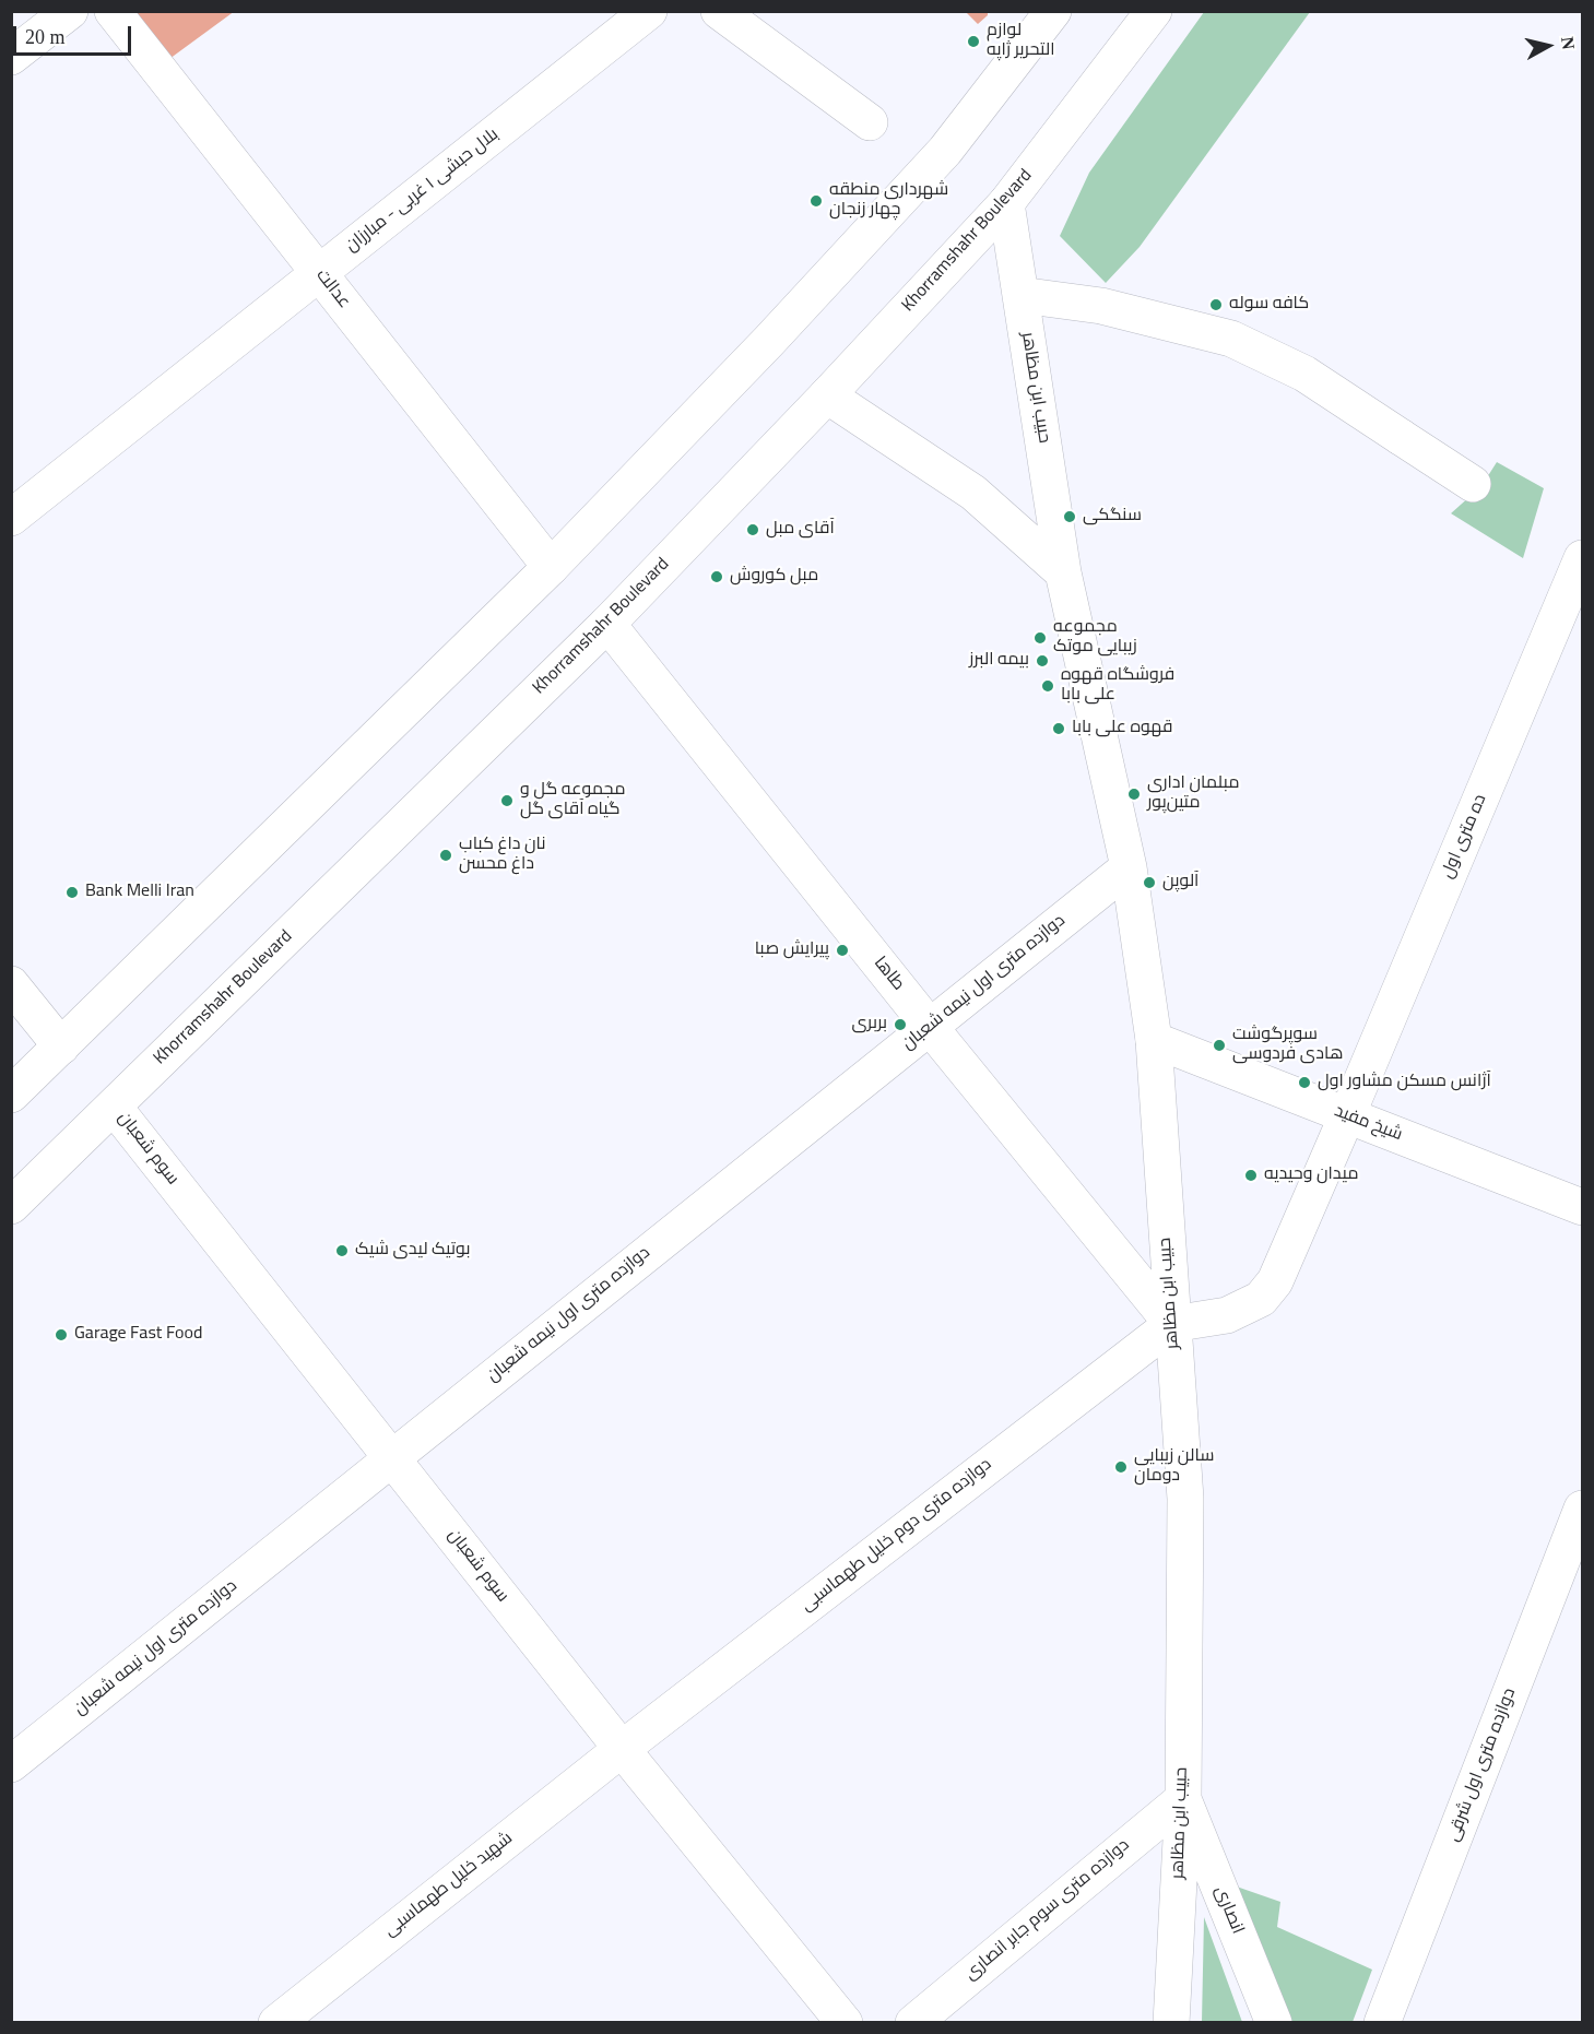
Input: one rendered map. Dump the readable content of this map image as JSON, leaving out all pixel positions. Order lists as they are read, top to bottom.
{
  "streets": {
    "street": [
      "بلال حبشی ۱ غربی - مبارزان",
      "Khorramshahr Boulevard",
      "عدالت",
      "حبیب ابن مظاهر",
      "ده متری اول",
      "طاها",
      "دوازده متری اول نیمه شعبان",
      "شیخ مفید",
      "سوم شعبان",
      "دوازده متری دوم خلیل طهماسبی",
      "دوازده متری اول شرقی",
      "شهید خلیل طهماسبی",
      "دوازده متری سوم جابر انصاری",
      "انصاری"
    ]
  },
  "crossings": [
    ["بلال حبشی ۱ غربی - مبارزان", "عدالت"],
    ["Khorramshahr Boulevard", "حبیب ابن مظاهر"],
    ["Khorramshahr Boulevard", "طاها"],
    ["Khorramshahr Boulevard", "سوم شعبان"],
    ["حبیب ابن مظاهر", "ده متری اول"],
    ["حبیب ابن مظاهر", "طاها"],
    ["حبیب ابن مظاهر", "دوازده متری اول نیمه شعبان"],
    ["حبیب ابن مظاهر", "شیخ مفید"],
    ["حبیب ابن مظاهر", "دوازده متری دوم خلیل طهماسبی"],
    ["حبیب ابن مظاهر", "دوازده متری سوم جابر انصاری"],
    ["حبیب ابن مظاهر", "انصاری"],
    ["ده متری اول", "طاها"],
    ["ده متری اول", "شیخ مفید"],
    ["ده متری اول", "دوازده متری دوم خلیل طهماسبی"],
    ["طاها", "دوازده متری اول نیمه شعبان"],
    ["طاها", "دوازده متری دوم خلیل طهماسبی"],
    ["دوازده متری اول نیمه شعبان", "سوم شعبان"],
    ["سوم شعبان", "دوازده متری دوم خلیل طهماسبی"],
    ["سوم شعبان", "شهید خلیل طهماسبی"],
    ["دوازده متری دوم خلیل طهماسبی", "شهید خلیل طهماسبی"],
    ["دوازده متری سوم جابر انصاری", "انصاری"]
  ],
  "places": [
    "لوازم التحریر ژاپه",
    "شهرداری منطقه چهار زنجان",
    "کافه سوله",
    "سنگکی",
    "آقای مبل",
    "مبل کوروش",
    "مجموعه زیبایی موتک",
    "بیمه البرز",
    "فروشگاه قهوه علی بابا",
    "قهوه علی بابا",
    "مبلمان اداری متین‌پور",
    "مجموعه گل و گیاه آقای گل",
    "نان داغ کباب داغ محسن",
    "آلوپن",
    "Bank Melli Iran",
    "پیرایش صبا",
    "بربری",
    "سوپرگوشت هادی فردوسی",
    "آژانس مسکن مشاور اول",
    "میدان وحیدیه",
    "بوتیک لیدی شیک",
    "Garage Fast Food",
    "سالن زیبایی دومان"
  ],
  "scale_bar": "20 m",
  "north": "right"
}
